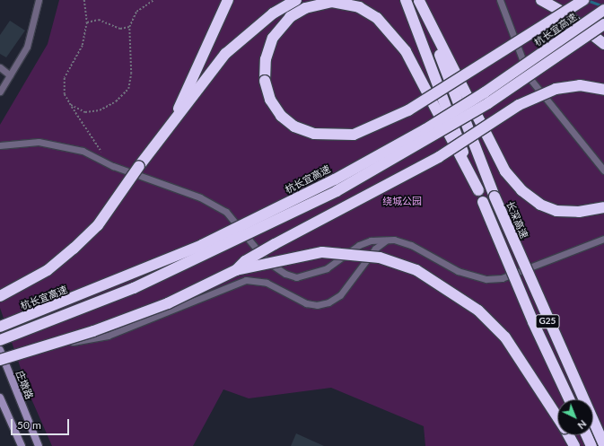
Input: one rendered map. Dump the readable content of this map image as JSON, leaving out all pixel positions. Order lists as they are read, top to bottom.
{
  "streets": {
    "highway": ["杭长宜高速", "长深高速", "G25"],
    "main road": ["庄墩路"]
  },
  "parks": ["绕城公园"],
  "scale_bar": "50 m",
  "north": "bottom right"
}
